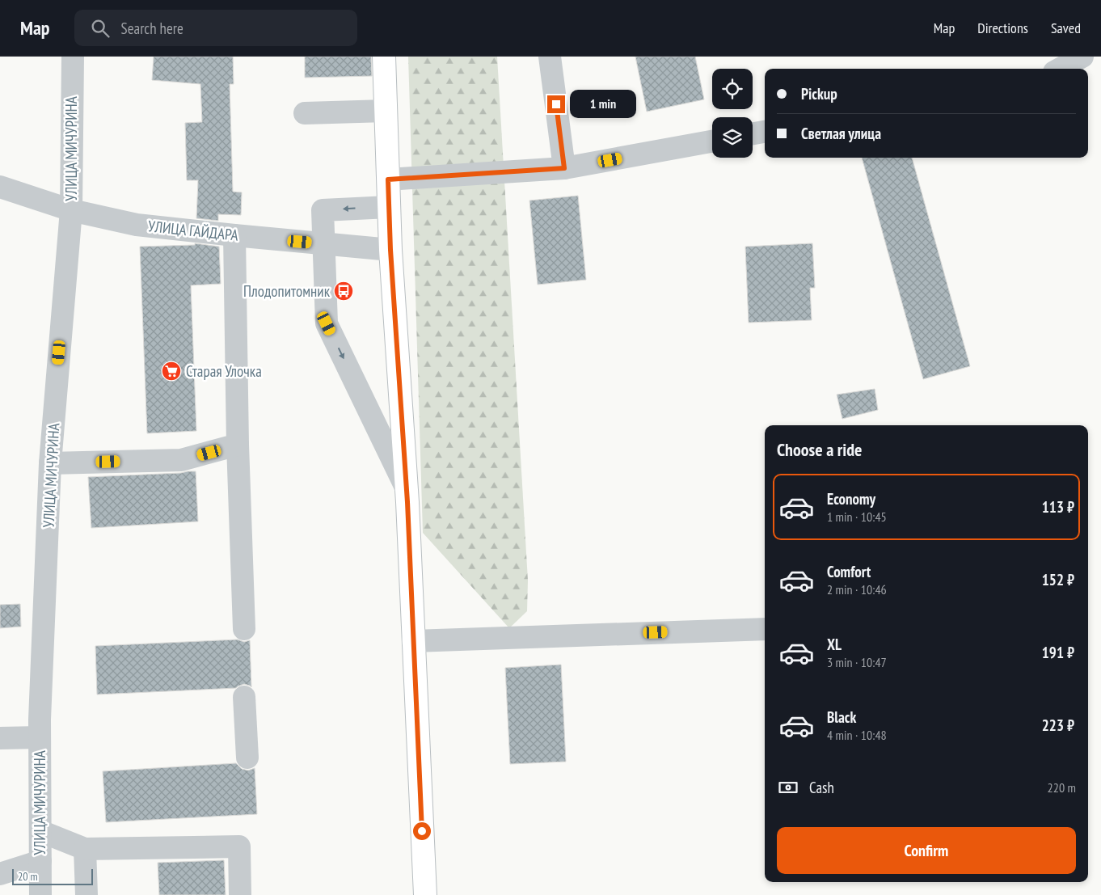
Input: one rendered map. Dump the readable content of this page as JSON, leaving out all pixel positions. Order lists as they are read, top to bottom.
{
  "streets": {
    "street": ["УЛИЦА МИЧУРИНА", "УЛИЦА ГАЙДАРА"]
  },
  "crossings": [
    ["УЛИЦА МИЧУРИНА", "УЛИЦА ГАЙДАРА"]
  ],
  "places": {
    "bus stop": ["Плодопитомник"],
    "supermarket": ["Старая Улочка"]
  },
  "scale_bar": "20 m",
  "page": {
    "header": "Map",
    "search": "Search here",
    "nav": ["Map", "Directions", "Saved"],
    "banner": ["Pickup", "Светлая улица"],
    "bubble": "1 min",
    "heading": "Choose a ride",
    "list": [
      {
        "name": "Economy",
        "note": "1 min · 10:45",
        "value": "113 ₽"
      },
      {
        "name": "Comfort",
        "note": "2 min · 10:46",
        "value": "152 ₽"
      },
      {
        "name": "XL",
        "note": "3 min · 10:47",
        "value": "191 ₽"
      },
      {
        "name": "Black",
        "note": "4 min · 10:48",
        "value": "223 ₽"
      }
    ],
    "pay": ["Cash", "220 m"],
    "buttons": "Confirm",
    "scale": "20 m"
  }
}
